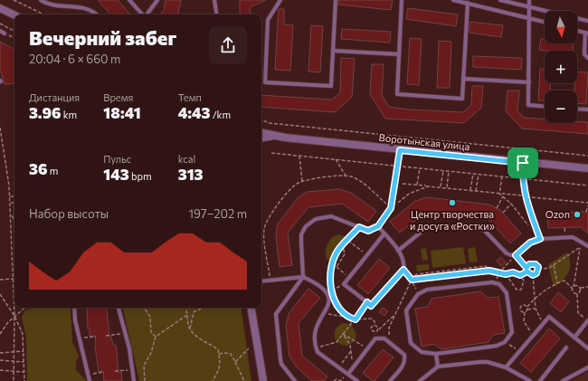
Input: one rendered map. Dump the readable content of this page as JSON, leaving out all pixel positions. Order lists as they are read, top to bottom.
{
  "streets": {
    "street": ["Воротынская улица"]
  },
  "places": ["Центр творчества и досуга «Ростки»", "Ozon"],
  "north": "bottom",
  "page": {
    "map_buttons": ["+", "−"],
    "heading": ["Вечерний забег", "20:04 · 6 × 660 m"],
    "stats": [
      ["Дистанция", "3.96 km"],
      ["Время", "18:41"],
      ["Темп", "4:43 /km"],
      ["36 m"],
      ["Пульс", "143 bpm"],
      ["kcal", "313"]
    ],
    "chart": ["Набор высоты", "197–202 m"]
  }
}
